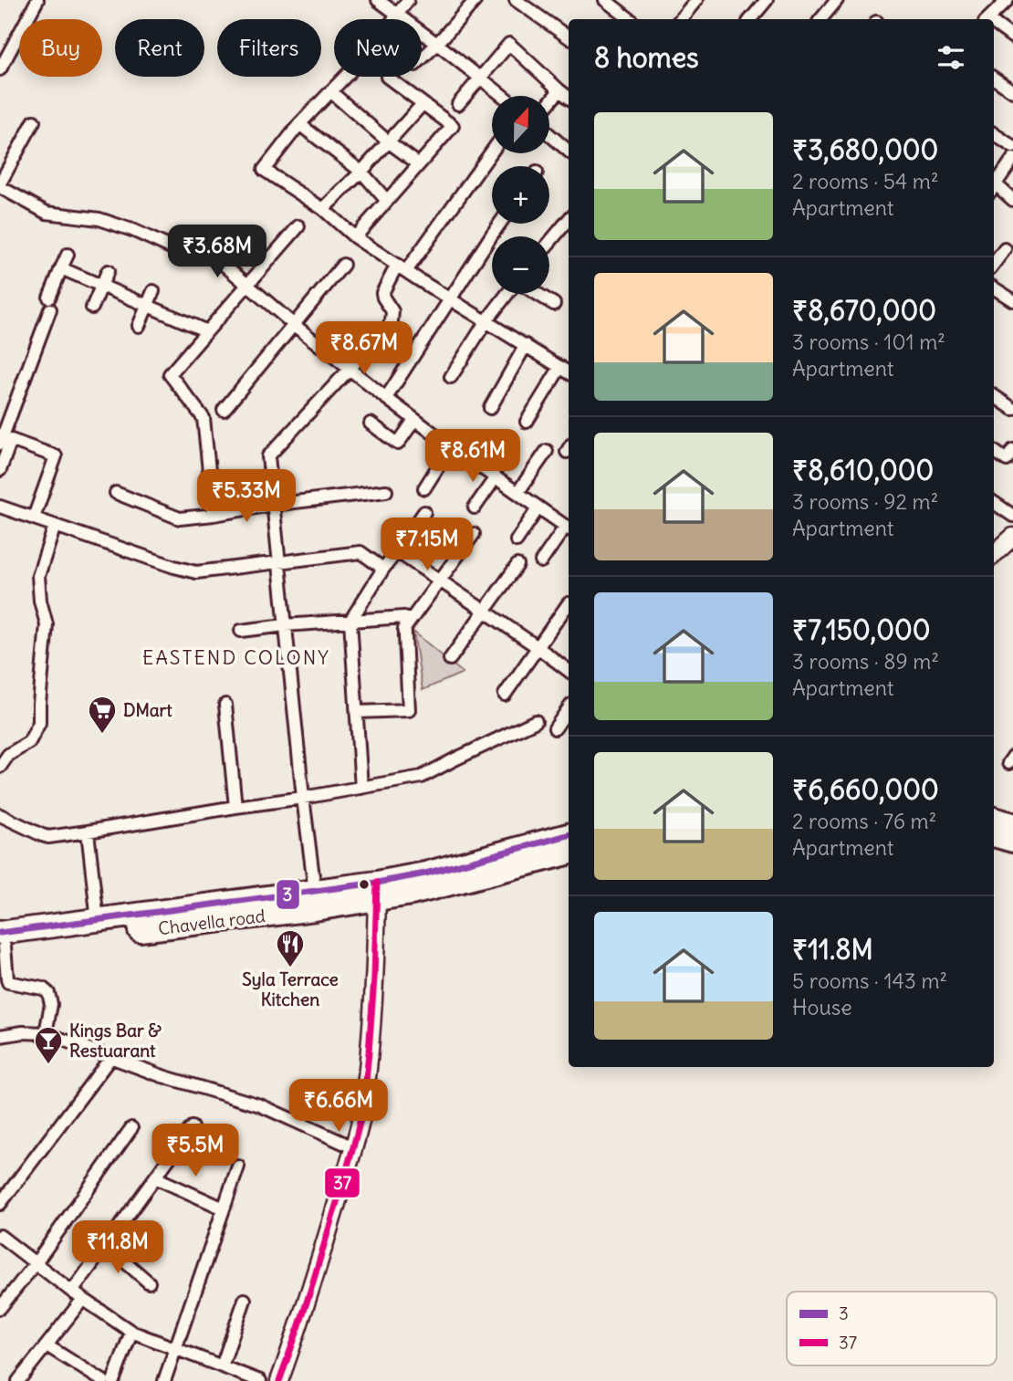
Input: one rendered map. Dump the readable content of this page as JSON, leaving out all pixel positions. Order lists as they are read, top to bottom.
{
  "streets": {
    "highway": ["Chavella road"]
  },
  "districts": ["EASTEND COLONY"],
  "places": {
    "supermarket": ["DMart"],
    "restaurant": ["Syla Terrace Kitchen"],
    "bar": ["Kings Bar & Restuarant"]
  },
  "lines": ["transit line 3", "transit line 37"],
  "legend": ["3", "37"],
  "north": "top",
  "page": {
    "chip": [
      "Buy",
      "Rent",
      "Filters",
      "New"
    ],
    "heading": "8 homes",
    "map_buttons": ["+", "−"],
    "list": [
      {
        "name": "₹3,680,000",
        "note": "2 rooms · 54 m² · Apartment"
      },
      {
        "name": "₹8,670,000",
        "note": "3 rooms · 101 m² · Apartment"
      },
      {
        "name": "₹8,610,000",
        "note": "3 rooms · 92 m² · Apartment"
      },
      {
        "name": "₹7,150,000",
        "note": "3 rooms · 89 m² · Apartment"
      },
      {
        "name": "₹6,660,000",
        "note": "2 rooms · 76 m² · Apartment"
      },
      {
        "name": "₹11.8M",
        "note": "5 rooms · 143 m² · House"
      }
    ],
    "price": [
      "₹3.68M",
      "₹8.67M",
      "₹8.61M",
      "₹5.33M",
      "₹7.15M",
      "₹6.66M",
      "₹5.5M",
      "₹11.8M"
    ]
  }
}
